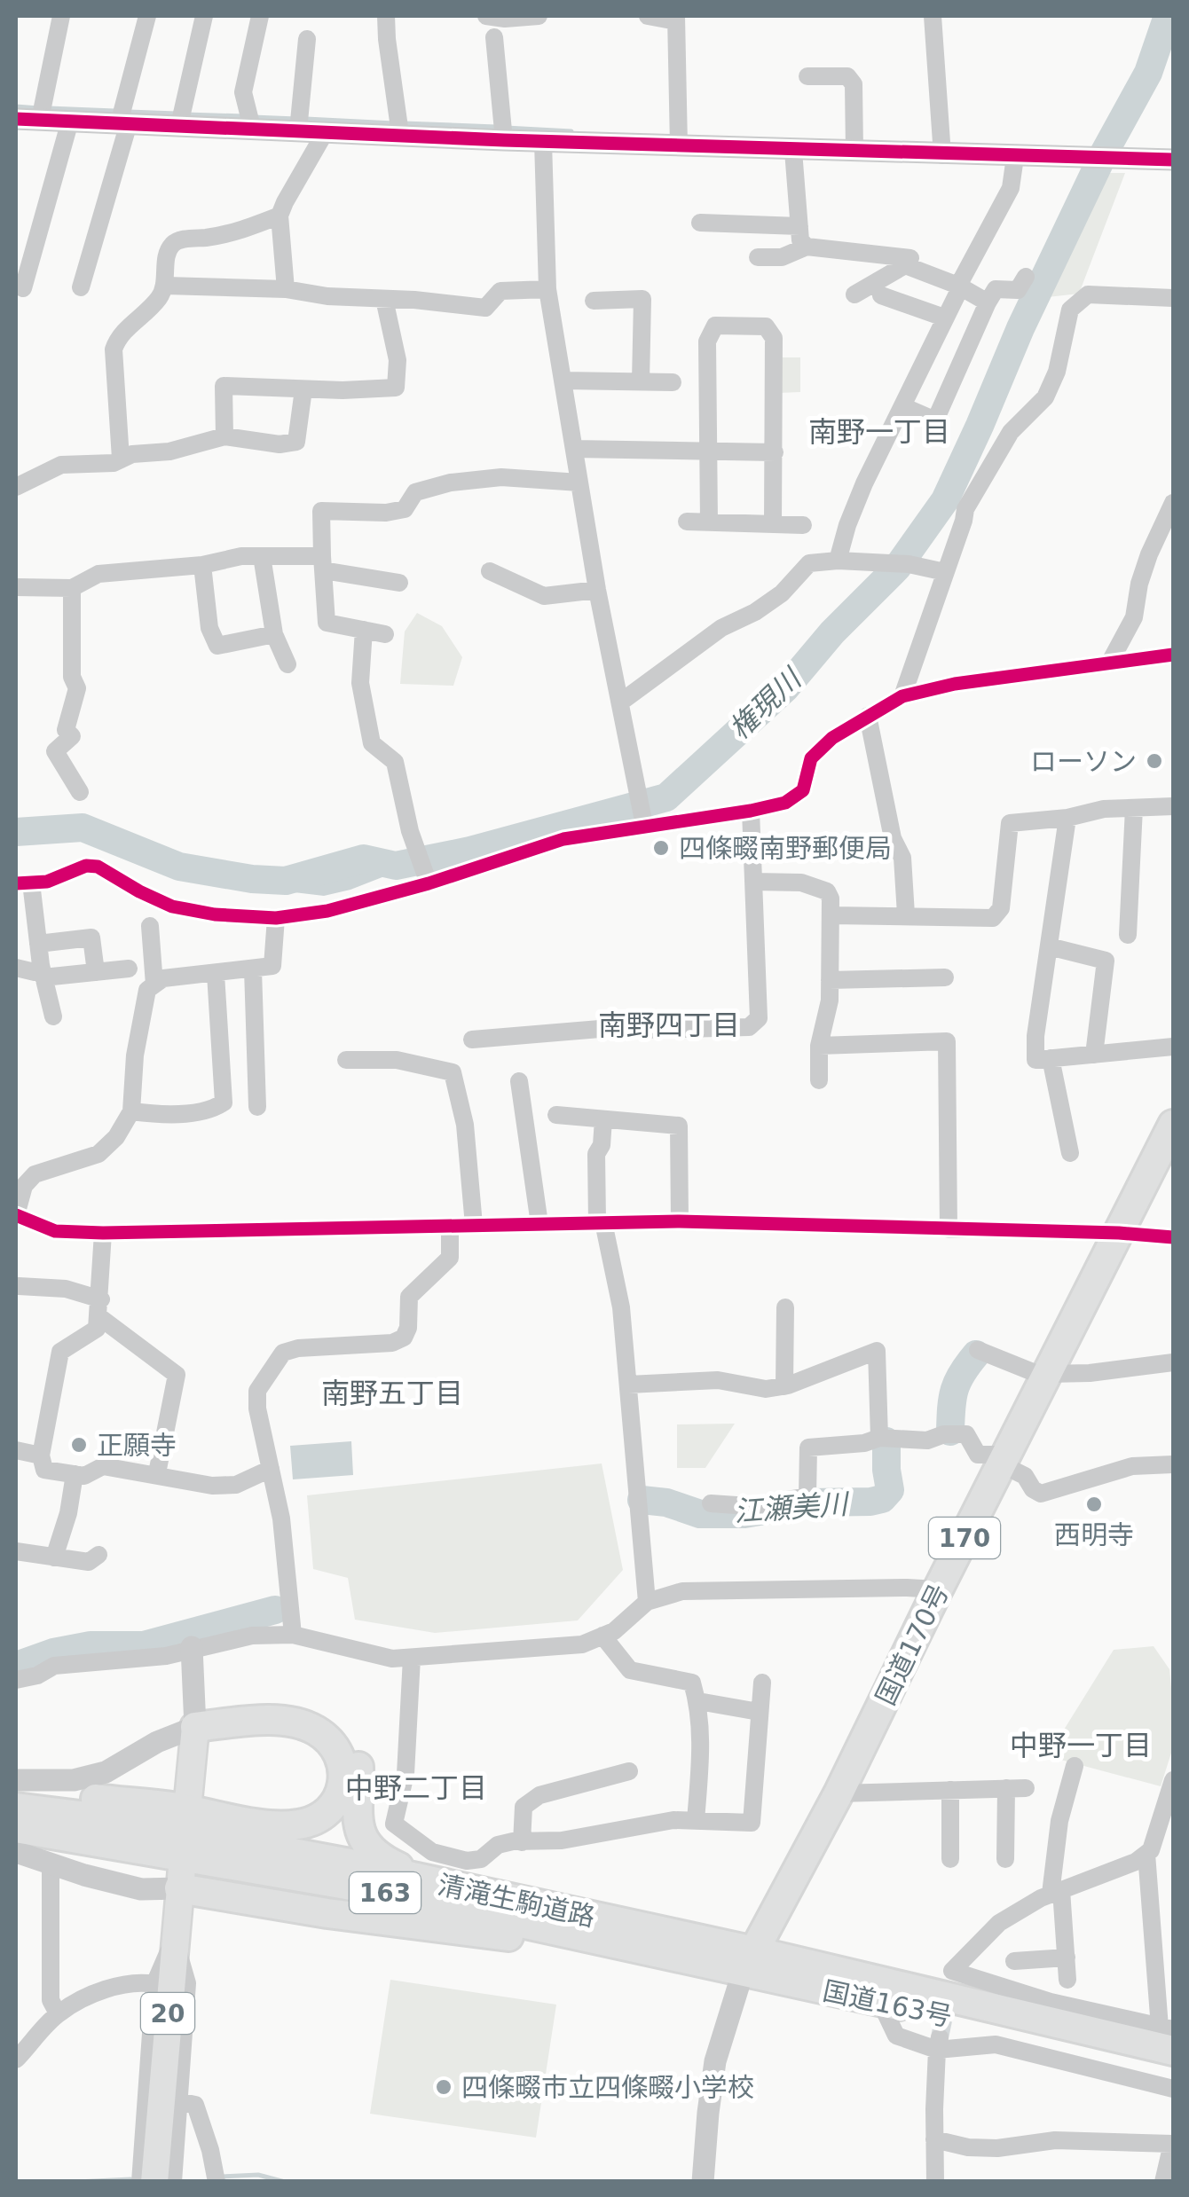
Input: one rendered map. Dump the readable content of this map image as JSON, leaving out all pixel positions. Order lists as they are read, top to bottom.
{
  "streets": {
    "highway": [
      "170",
      "国道170号",
      "163",
      "清滝生駒道路",
      "国道163号"
    ],
    "main road": ["20"]
  },
  "crossings": [
    ["国道170号", "清滝生駒道路"],
    ["国道170号", "国道163号"],
    ["163", "清滝生駒道路"],
    ["163", "20"],
    ["清滝生駒道路", "国道163号"],
    ["清滝生駒道路", "20"]
  ],
  "districts": [
    "南野一丁目",
    "南野四丁目",
    "南野五丁目",
    "中野一丁目",
    "中野二丁目"
  ],
  "water": ["権現川", "江瀬美川"],
  "places": [
    "ローソン",
    "四條畷南野郵便局",
    "正願寺",
    "西明寺",
    "四條畷市立四條畷小学校"
  ]
}
